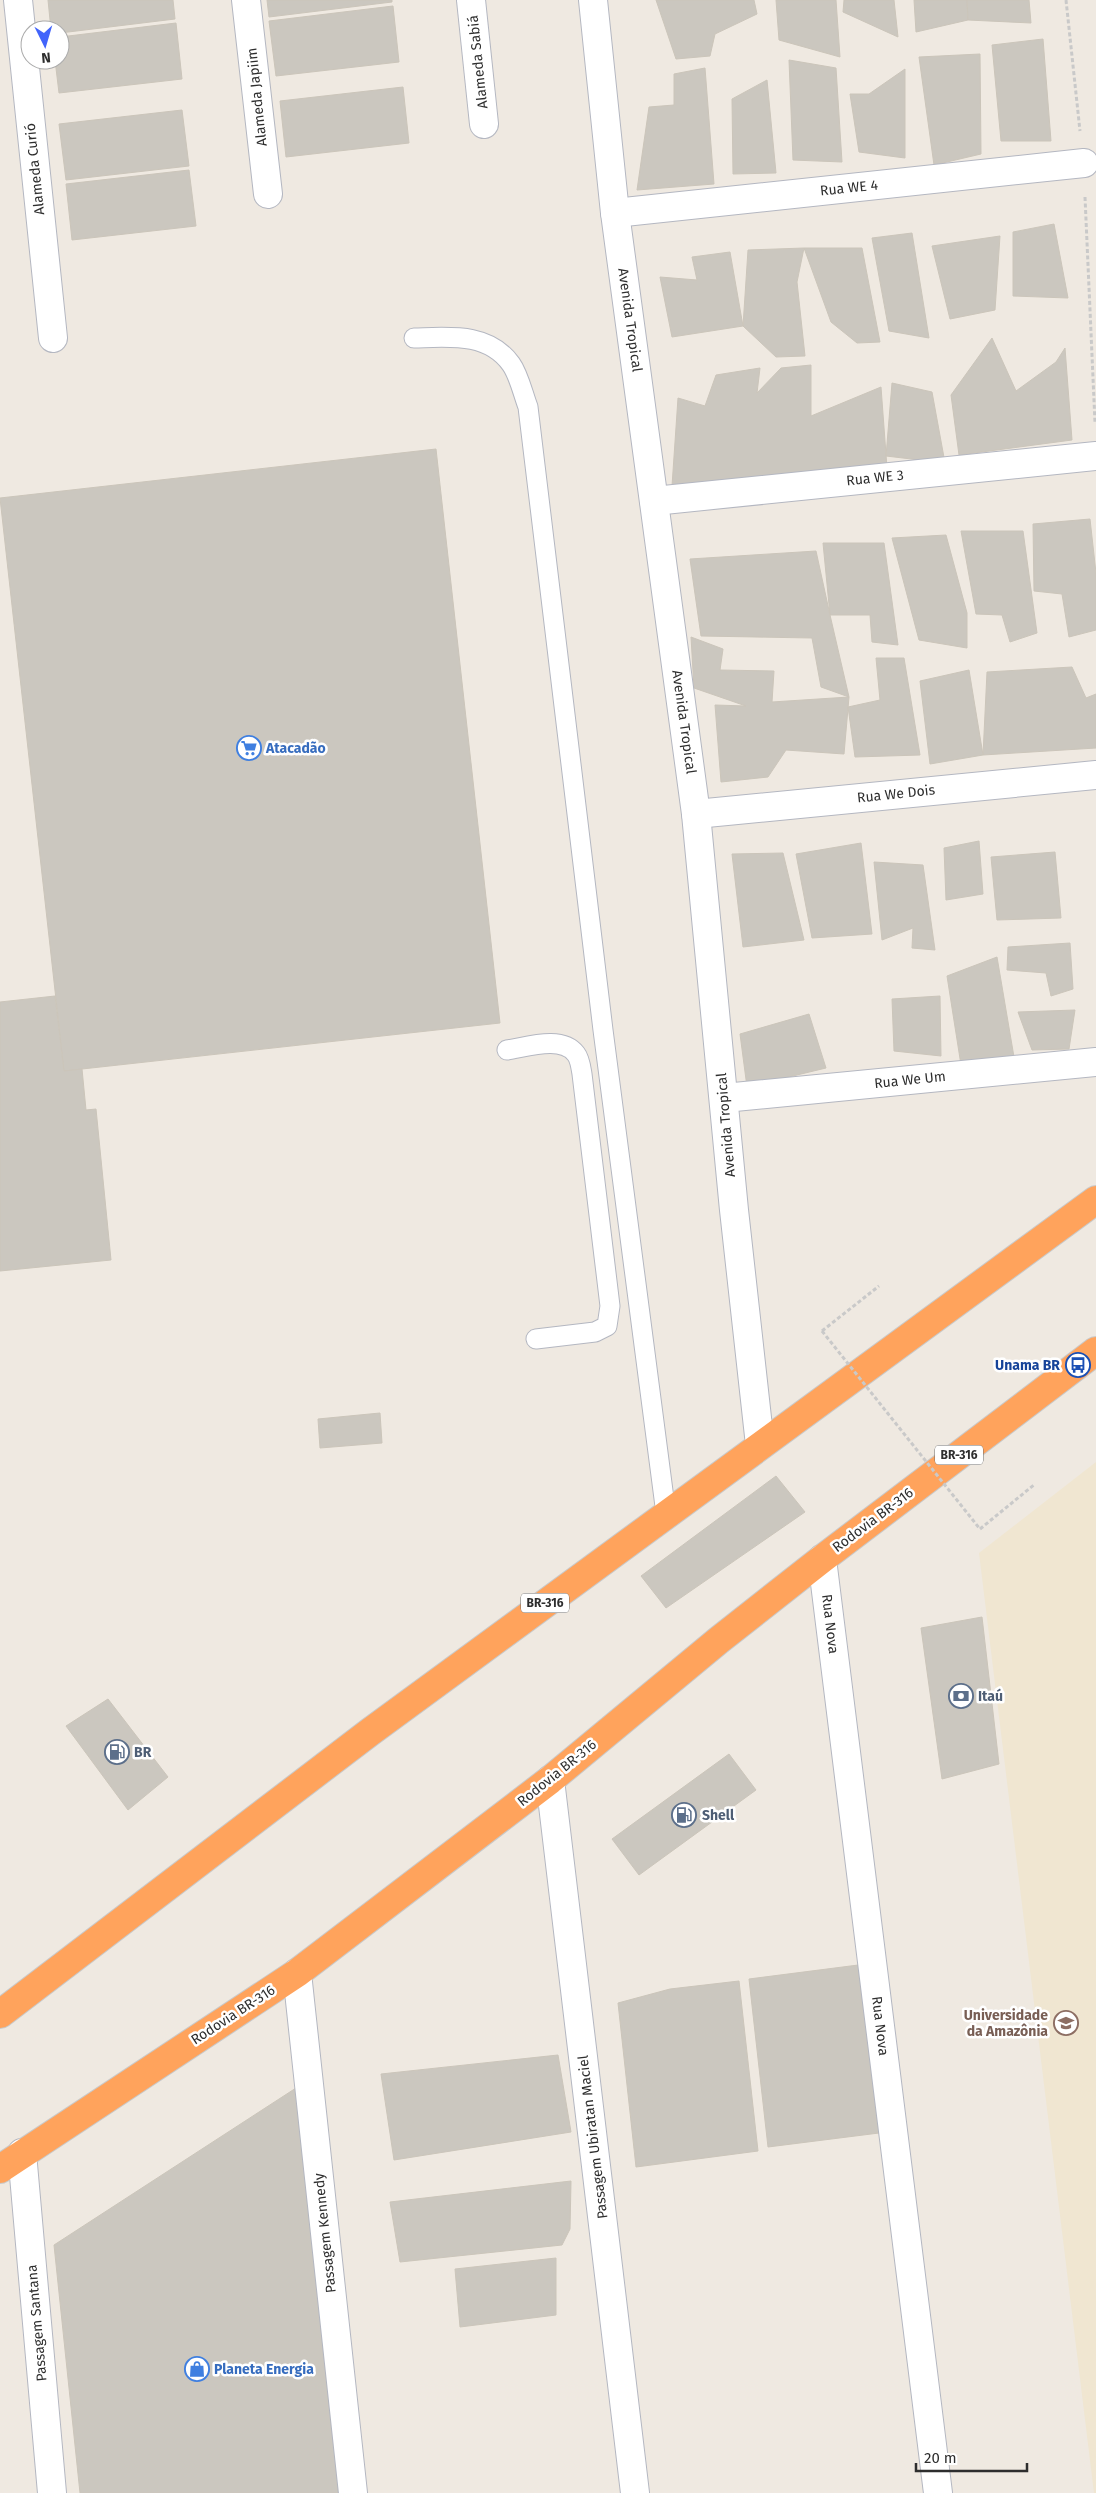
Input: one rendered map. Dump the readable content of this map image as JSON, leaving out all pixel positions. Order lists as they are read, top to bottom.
{
  "streets": {
    "highway": ["BR-316", "Rodovia BR-316"],
    "street": [
      "Alameda Sabiá",
      "Alameda Japiim",
      "Alameda Curió",
      "Rua WE 4",
      "Avenida Tropical",
      "Rua WE 3",
      "Rua We Dois",
      "Rua We Um",
      "Rua Nova",
      "Passagem Ubiratan Maciel",
      "Passagem Kennedy",
      "Passagem Santana"
    ]
  },
  "crossings": [
    ["Rua WE 4", "Avenida Tropical"],
    ["Avenida Tropical", "Rua WE 3"],
    ["Avenida Tropical", "Rua We Dois"],
    ["Avenida Tropical", "Rua We Um"],
    ["Avenida Tropical", "BR-316"],
    ["Rodovia BR-316", "Rua Nova"],
    ["Rodovia BR-316", "Passagem Ubiratan Maciel"],
    ["Rodovia BR-316", "Passagem Kennedy"],
    ["Rodovia BR-316", "Passagem Santana"]
  ],
  "places": {
    "supermarket": ["Atacadão"],
    "bus stop": ["Unama BR"],
    "bank": ["Itaú"],
    "fuel station": ["BR", "Shell"],
    "school or university": ["Universidade da Amazônia"],
    "shop": ["Planeta Energia"]
  },
  "scale_bar": "20 m",
  "north": "bottom"
}
